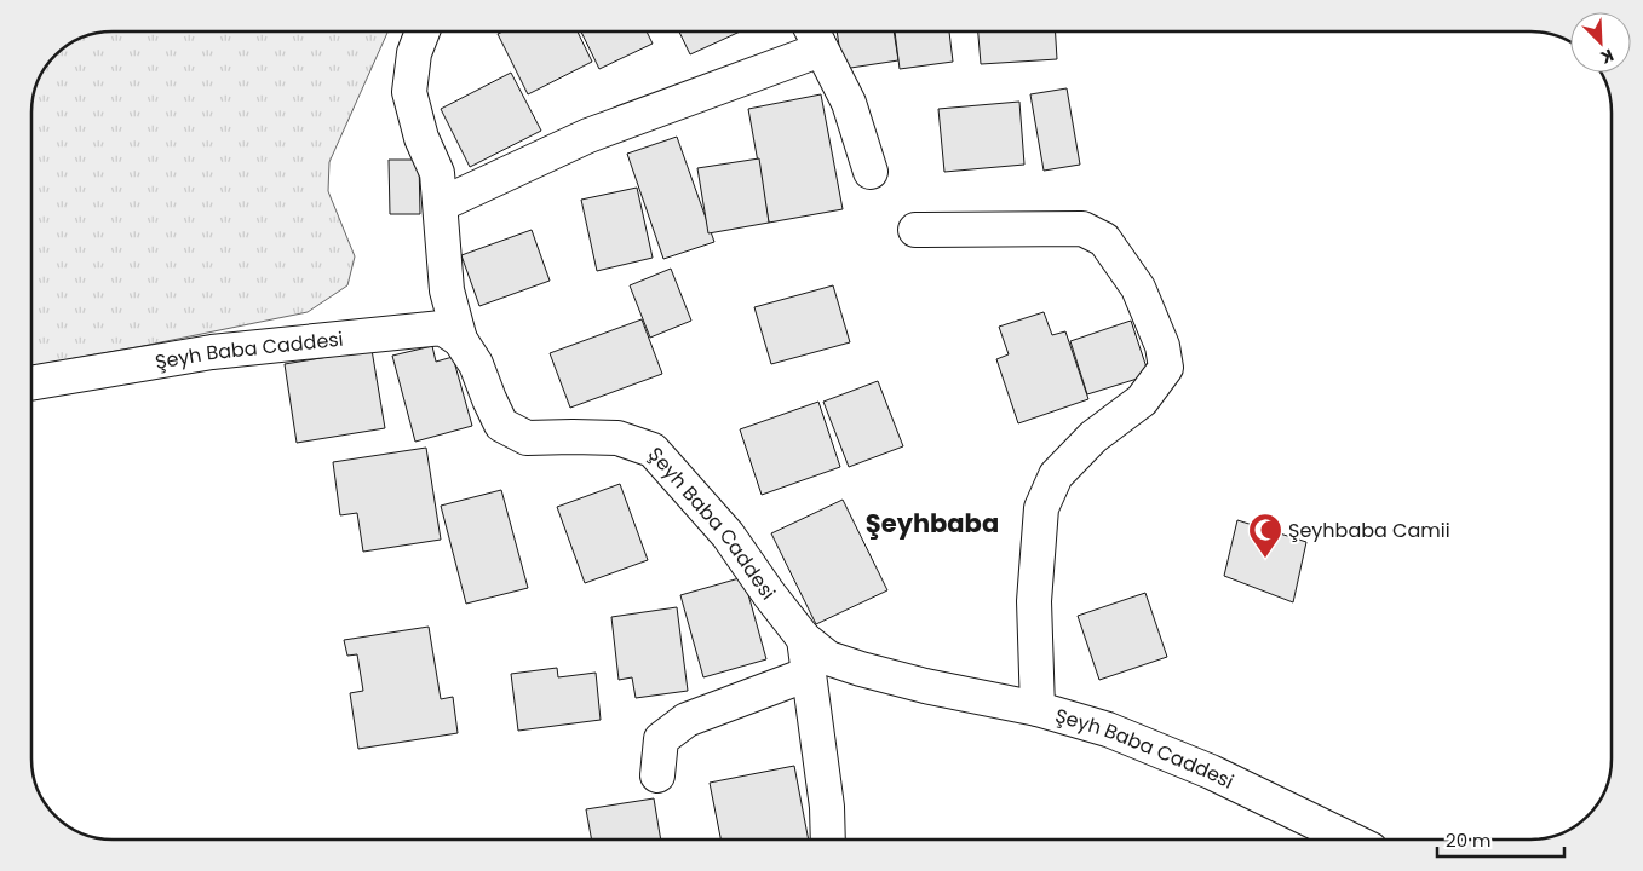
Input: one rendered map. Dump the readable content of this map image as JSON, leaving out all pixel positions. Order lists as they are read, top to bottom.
{
  "streets": {
    "street": ["Şeyh Baba Caddesi"]
  },
  "districts": ["Şeyhbaba"],
  "places": {
    "mosque": ["Şeyhbaba Camii"]
  },
  "scale_bar": "20 m",
  "north": "bottom right"
}
